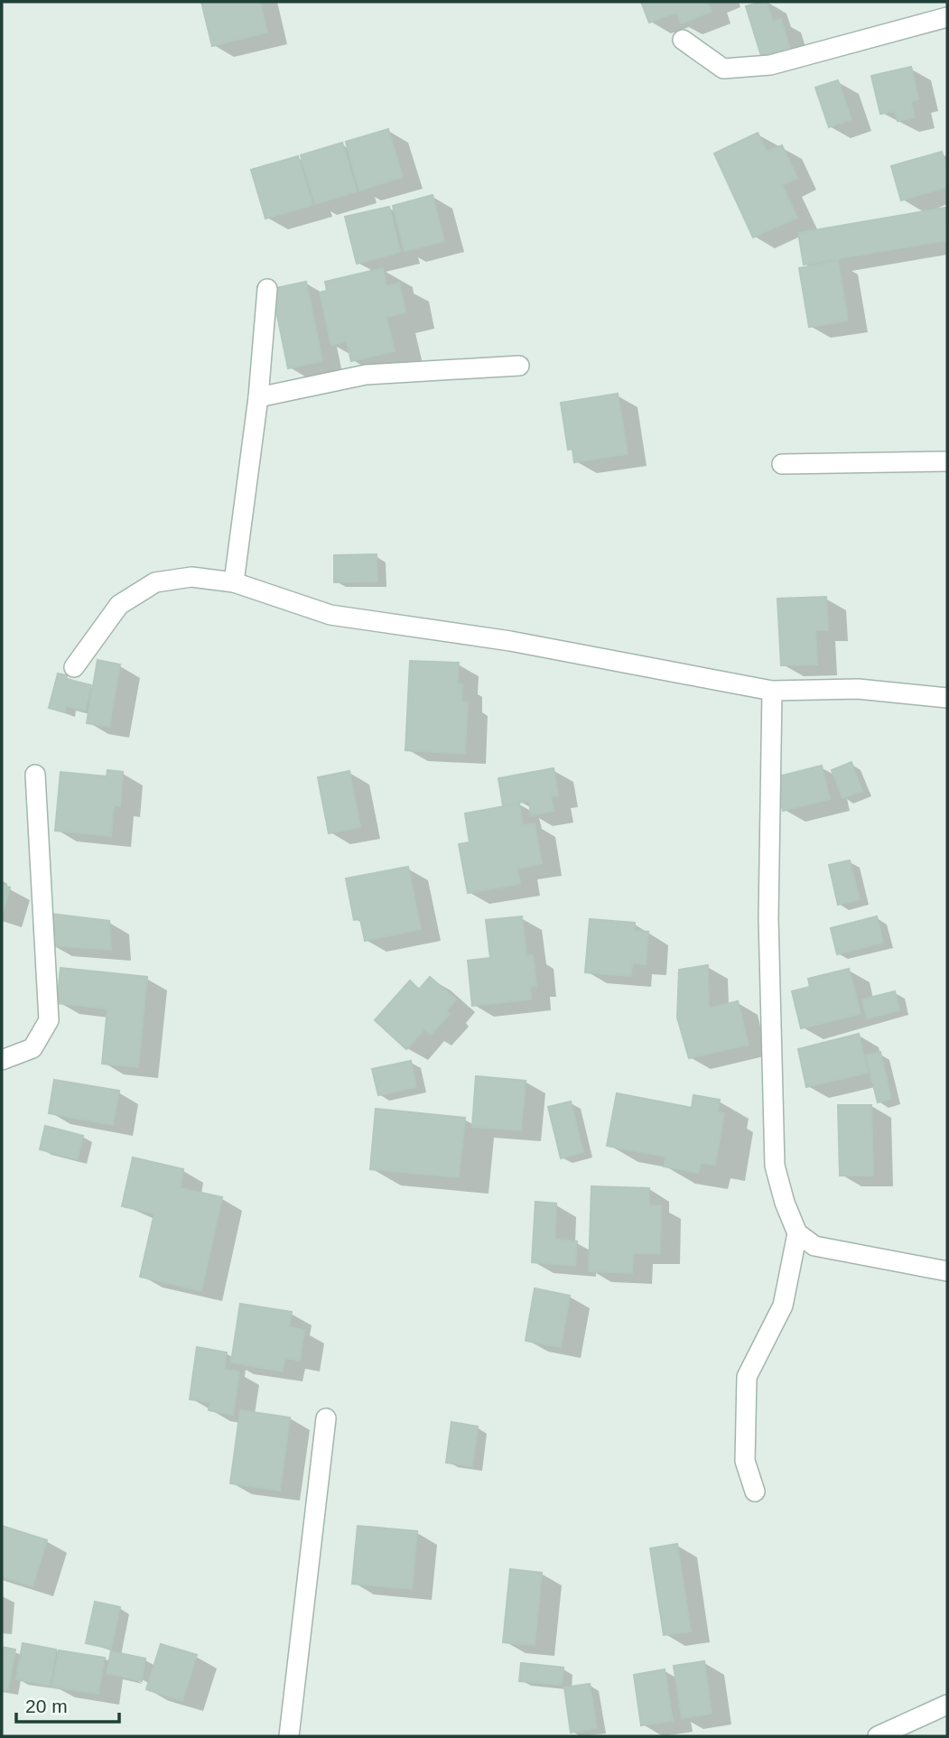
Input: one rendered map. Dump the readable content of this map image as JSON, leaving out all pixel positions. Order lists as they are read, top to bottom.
{
  "scale_bar": "20 m"
}
